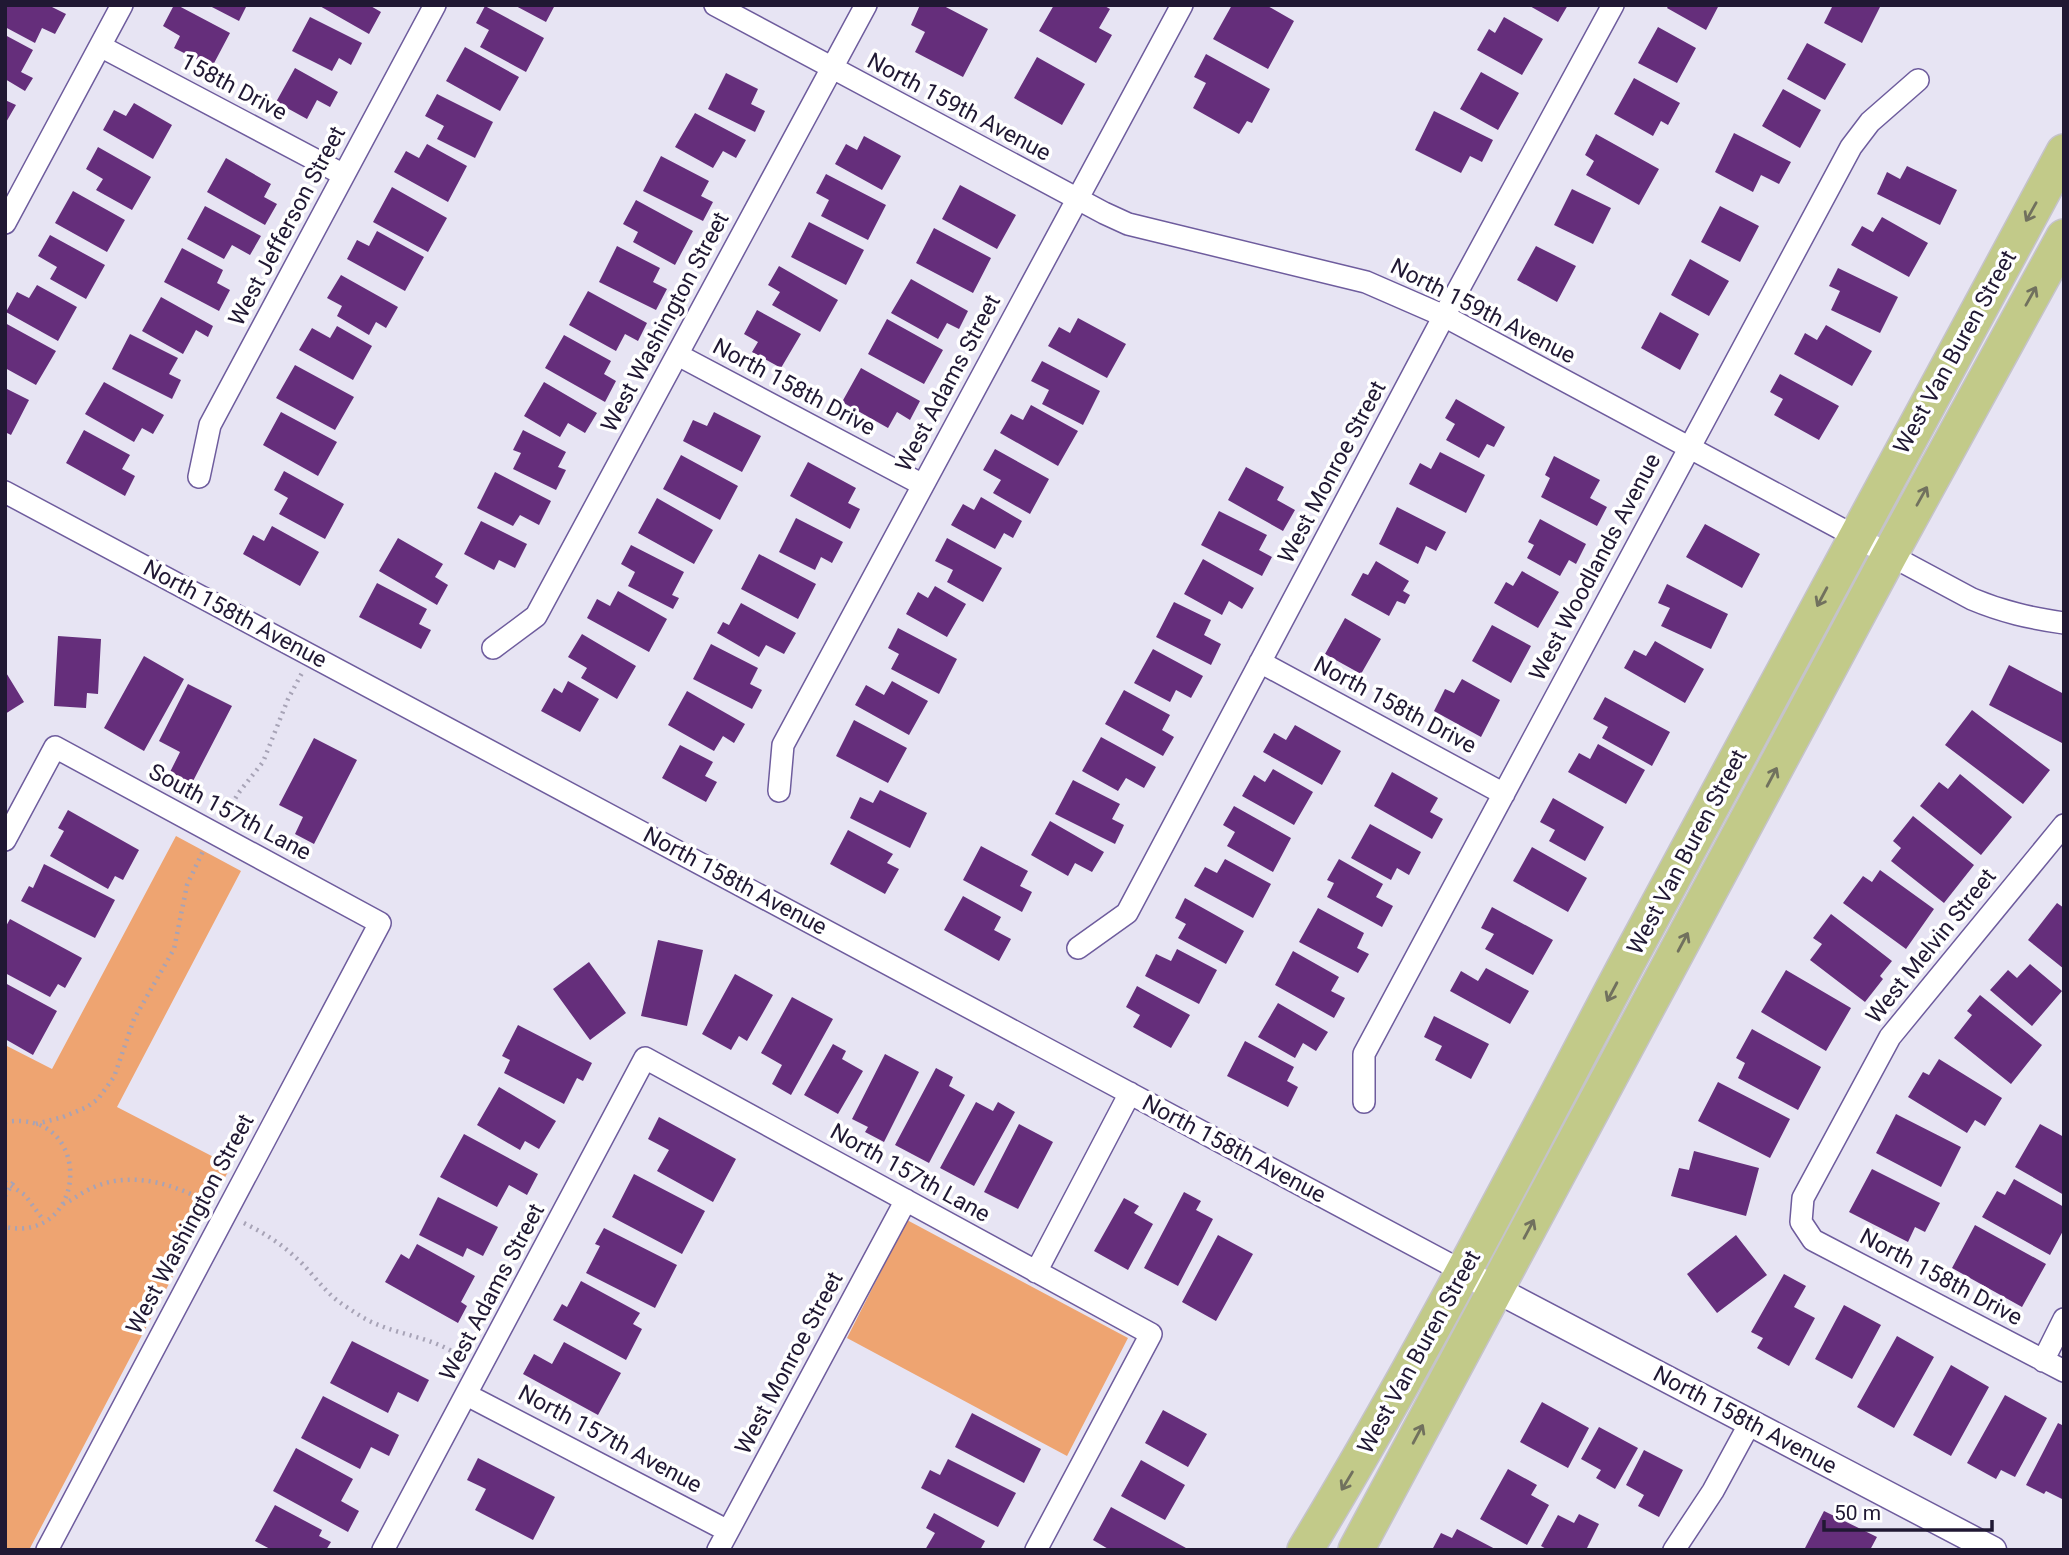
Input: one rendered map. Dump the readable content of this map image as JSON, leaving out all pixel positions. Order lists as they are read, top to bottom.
{
  "streets": {
    "main road": ["West Van Buren Street"],
    "street": [
      "158th Drive",
      "North 159th Avenue",
      "West Jefferson Street",
      "West Washington Street",
      "West Adams Street",
      "North 158th Drive",
      "West Monroe Street",
      "West Woodlands Avenue",
      "North 158th Avenue",
      "South 157th Lane",
      "West Melvin Street",
      "North 157th Lane",
      "North 157th Avenue"
    ]
  },
  "crossings": [
    ["158th Drive", "West Jefferson Street"],
    ["North 159th Avenue", "West Washington Street"],
    ["North 159th Avenue", "West Van Buren Street"],
    ["North 159th Avenue", "West Adams Street"],
    ["North 159th Avenue", "West Monroe Street"],
    ["North 159th Avenue", "West Woodlands Avenue"],
    ["West Washington Street", "North 158th Drive"],
    ["West Washington Street", "South 157th Lane"],
    ["West Van Buren Street", "North 158th Avenue"],
    ["West Adams Street", "North 158th Drive"],
    ["West Adams Street", "North 157th Lane"],
    ["West Adams Street", "North 157th Avenue"],
    ["North 158th Drive", "West Monroe Street"],
    ["North 158th Drive", "West Woodlands Avenue"],
    ["North 158th Drive", "West Melvin Street"],
    ["West Monroe Street", "North 157th Lane"],
    ["West Monroe Street", "North 157th Avenue"]
  ],
  "scale_bar": "50 m"
}
